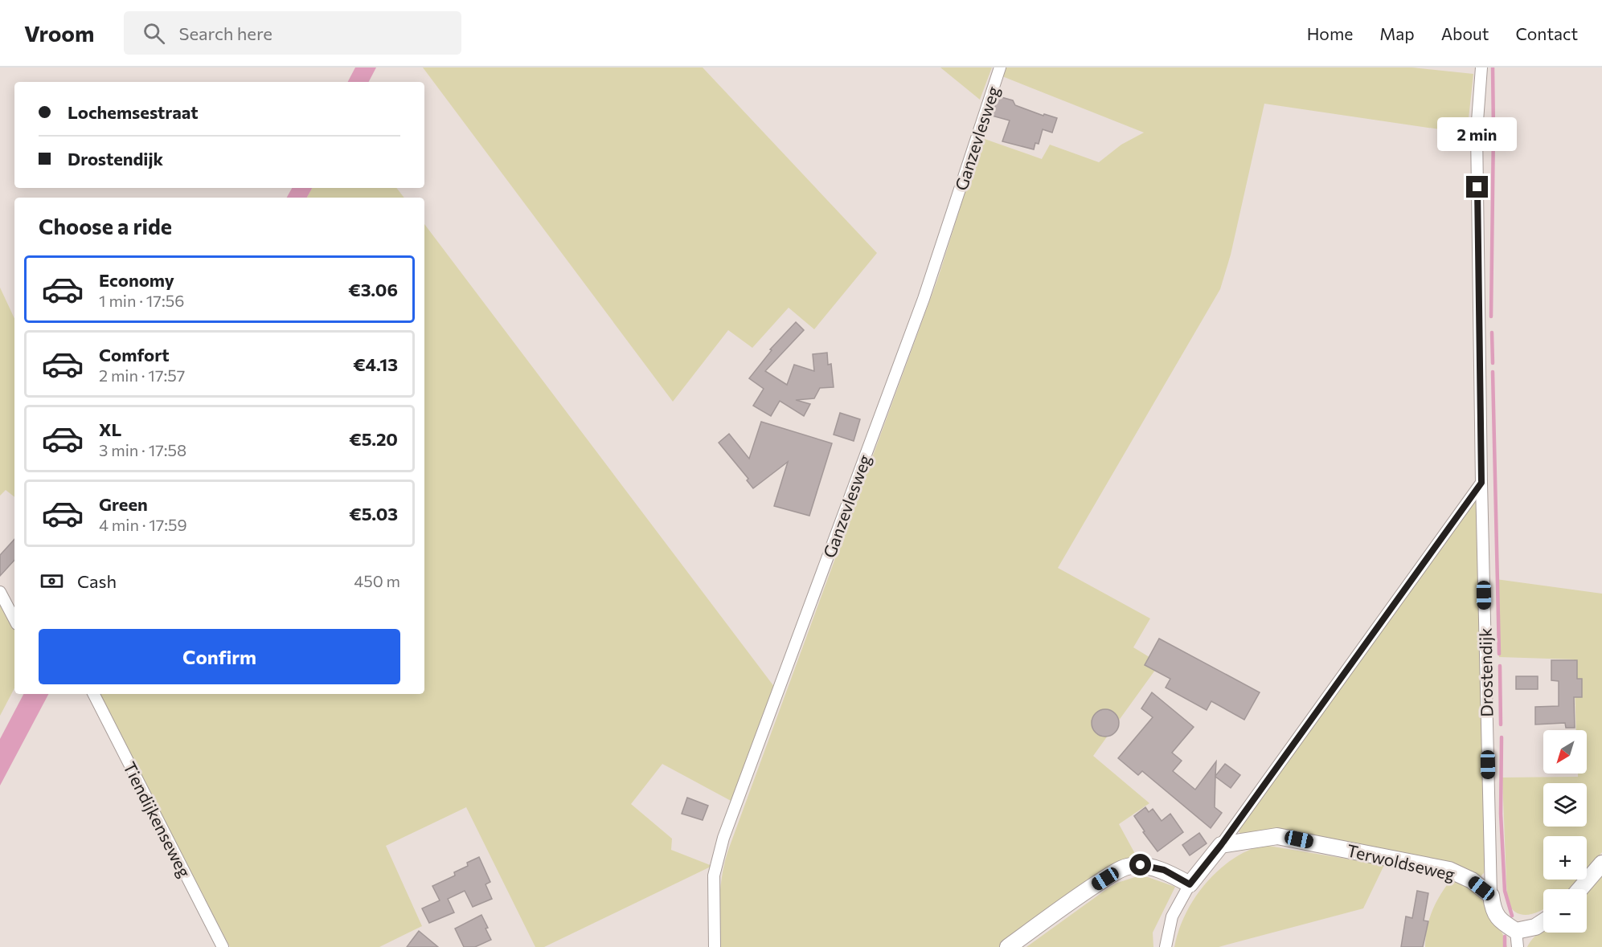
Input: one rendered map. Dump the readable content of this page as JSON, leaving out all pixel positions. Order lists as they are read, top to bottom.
{
  "streets": {
    "street": [
      "Ganzevlesweg",
      "Drostendijk",
      "Tiendijkenseweg",
      "Terwoldseweg"
    ]
  },
  "crossings": [
    ["Drostendijk", "Terwoldseweg"]
  ],
  "north": "bottom left",
  "page": {
    "header": "Vroom",
    "search": "Search here",
    "nav": [
      "Home",
      "Map",
      "About",
      "Contact"
    ],
    "banner": ["Lochemsestraat", "Drostendijk"],
    "bubble": "2 min",
    "heading": "Choose a ride",
    "list": [
      {
        "name": "Economy",
        "note": "1 min · 17:56",
        "value": "€3.06"
      },
      {
        "name": "Comfort",
        "note": "2 min · 17:57",
        "value": "€4.13"
      },
      {
        "name": "XL",
        "note": "3 min · 17:58",
        "value": "€5.20"
      },
      {
        "name": "Green",
        "note": "4 min · 17:59",
        "value": "€5.03"
      }
    ],
    "pay": ["Cash", "450 m"],
    "buttons": "Confirm",
    "map_buttons": ["+", "−"]
  }
}
